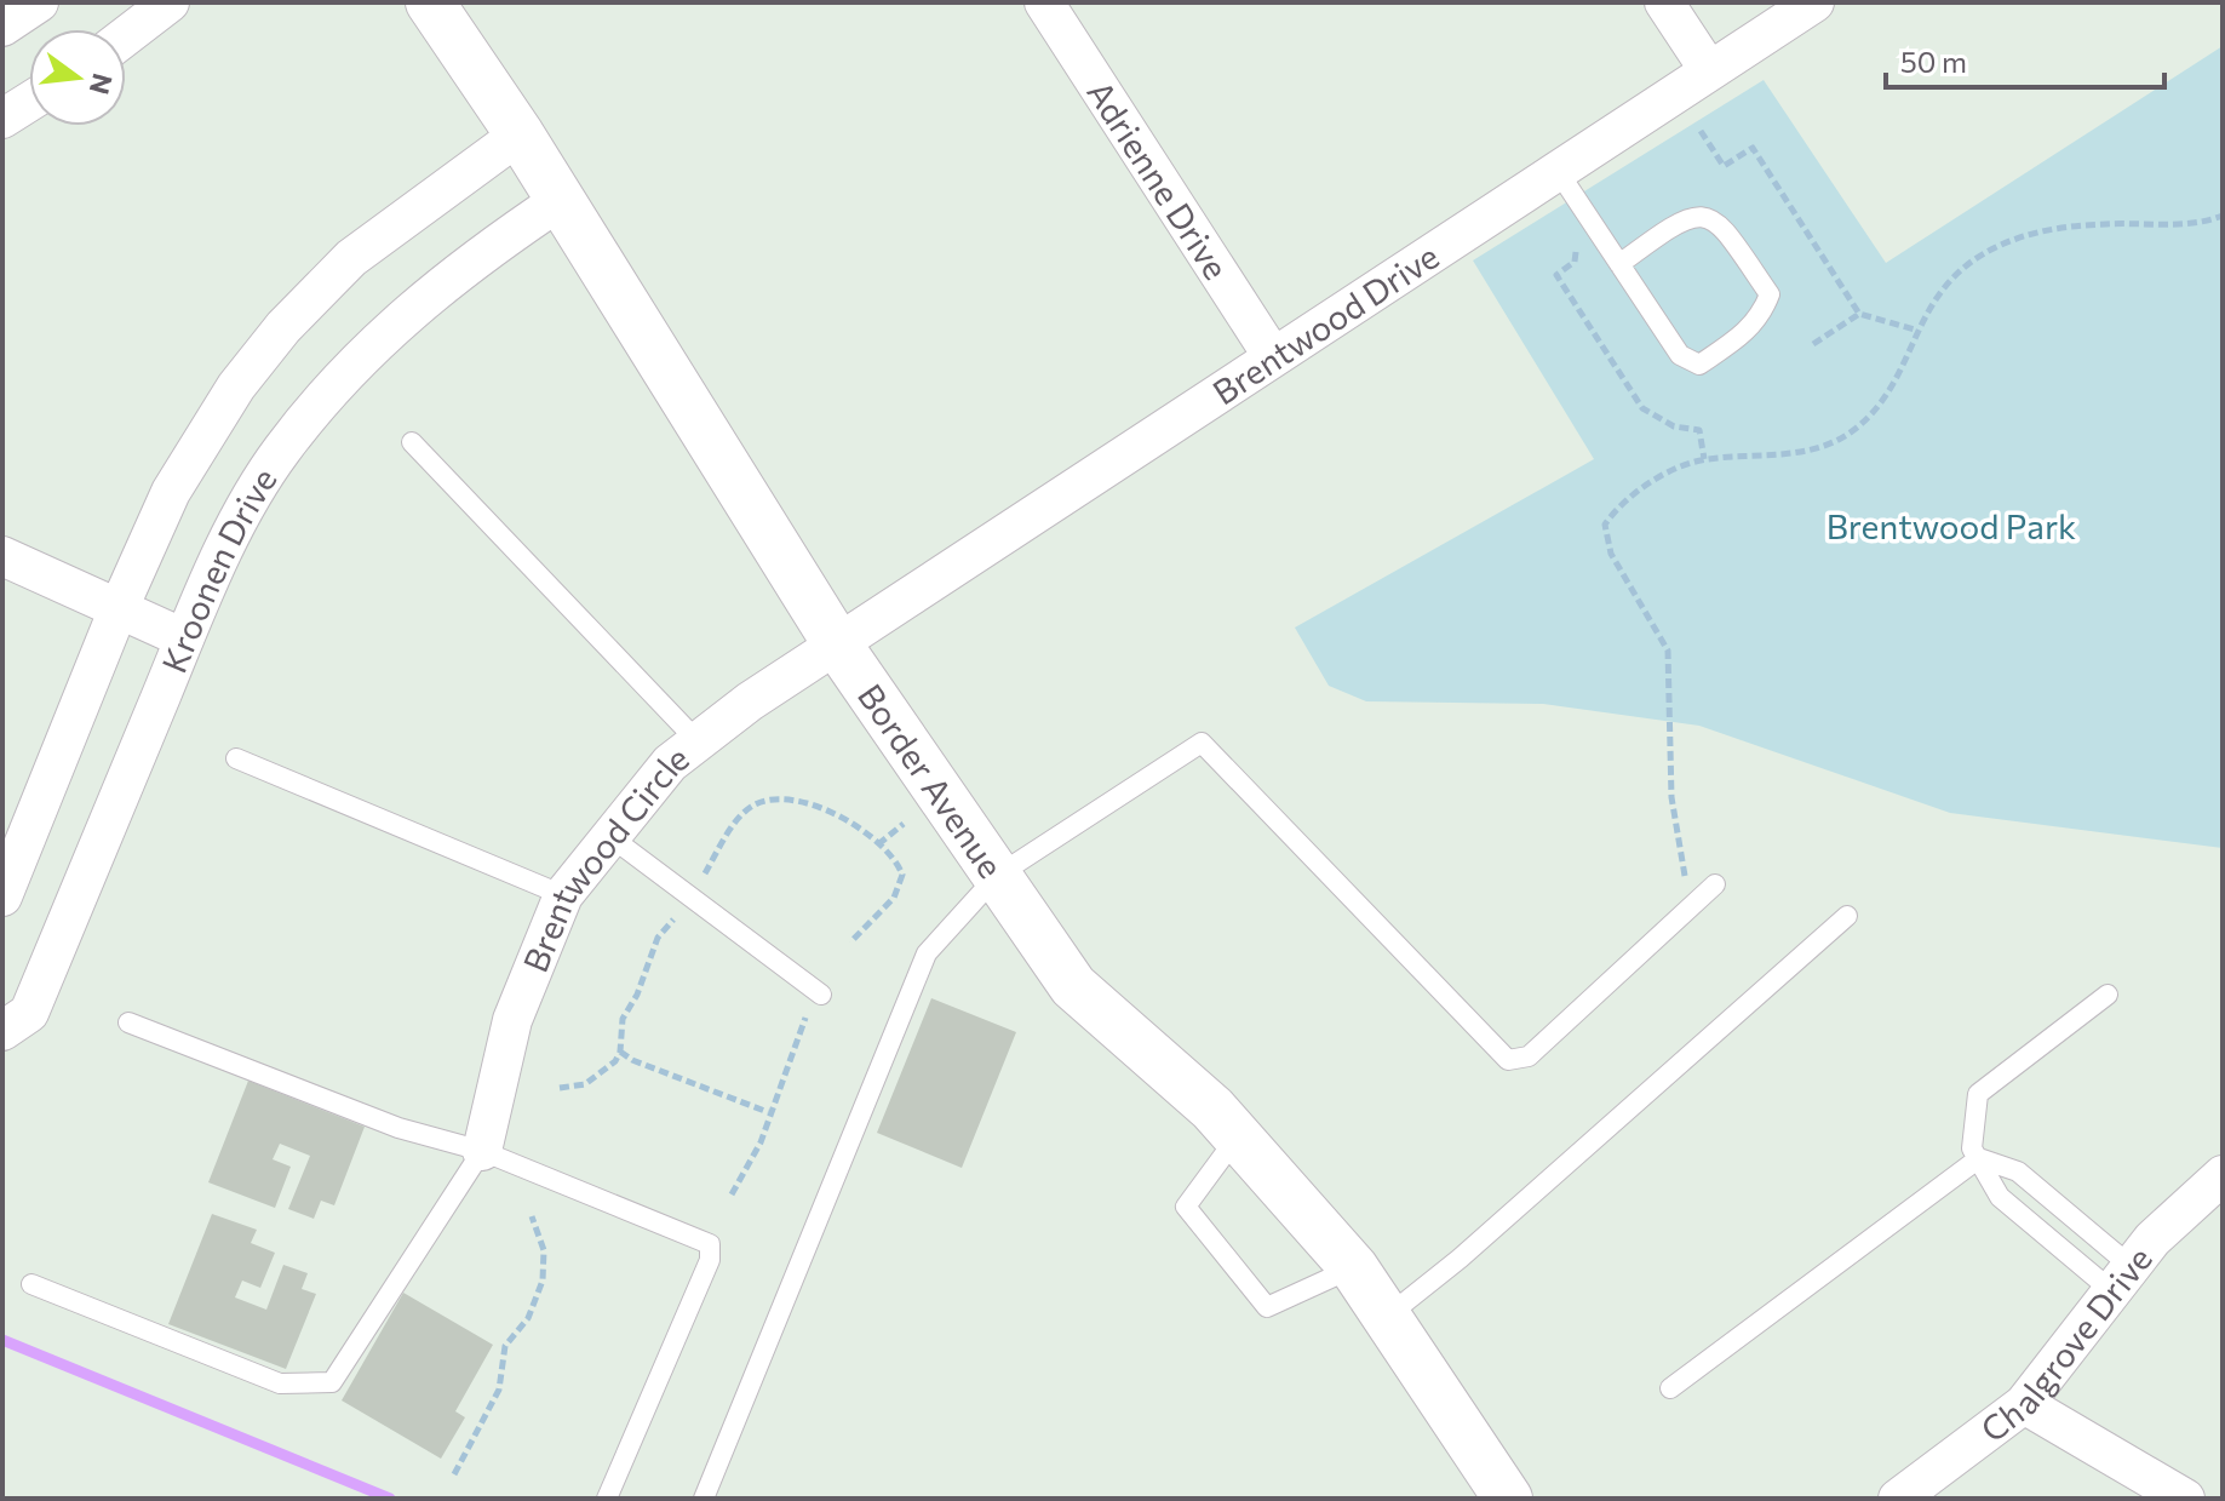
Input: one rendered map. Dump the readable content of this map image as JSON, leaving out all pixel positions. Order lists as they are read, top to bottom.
{
  "streets": {
    "street": [
      "Adrienne Drive",
      "Brentwood Drive",
      "Kroonen Drive",
      "Border Avenue",
      "Brentwood Circle",
      "Chalgrove Drive"
    ]
  },
  "crossings": [
    ["Adrienne Drive", "Brentwood Drive"],
    ["Brentwood Drive", "Border Avenue"],
    ["Brentwood Drive", "Brentwood Circle"],
    ["Kroonen Drive", "Border Avenue"],
    ["Border Avenue", "Brentwood Circle"]
  ],
  "parks": ["Brentwood Park"],
  "scale_bar": "50 m",
  "north": "right"
}
